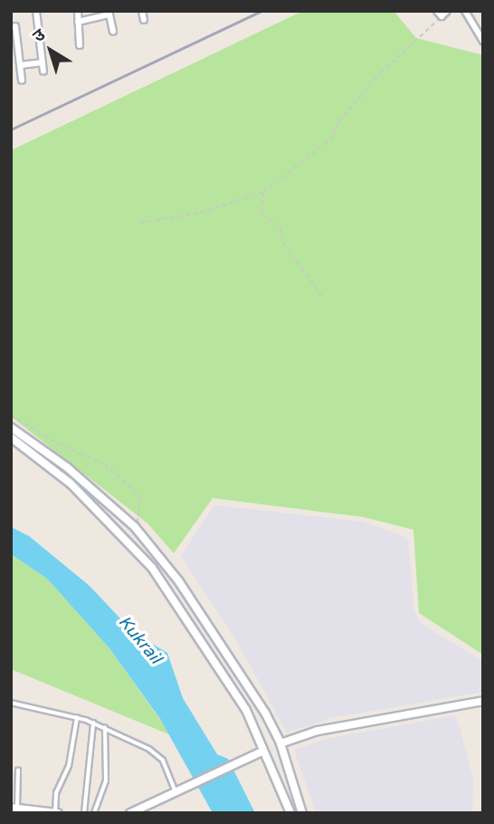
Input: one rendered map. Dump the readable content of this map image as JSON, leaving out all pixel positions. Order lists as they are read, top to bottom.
{
  "water": ["Kukrail"],
  "north": "top left"
}
